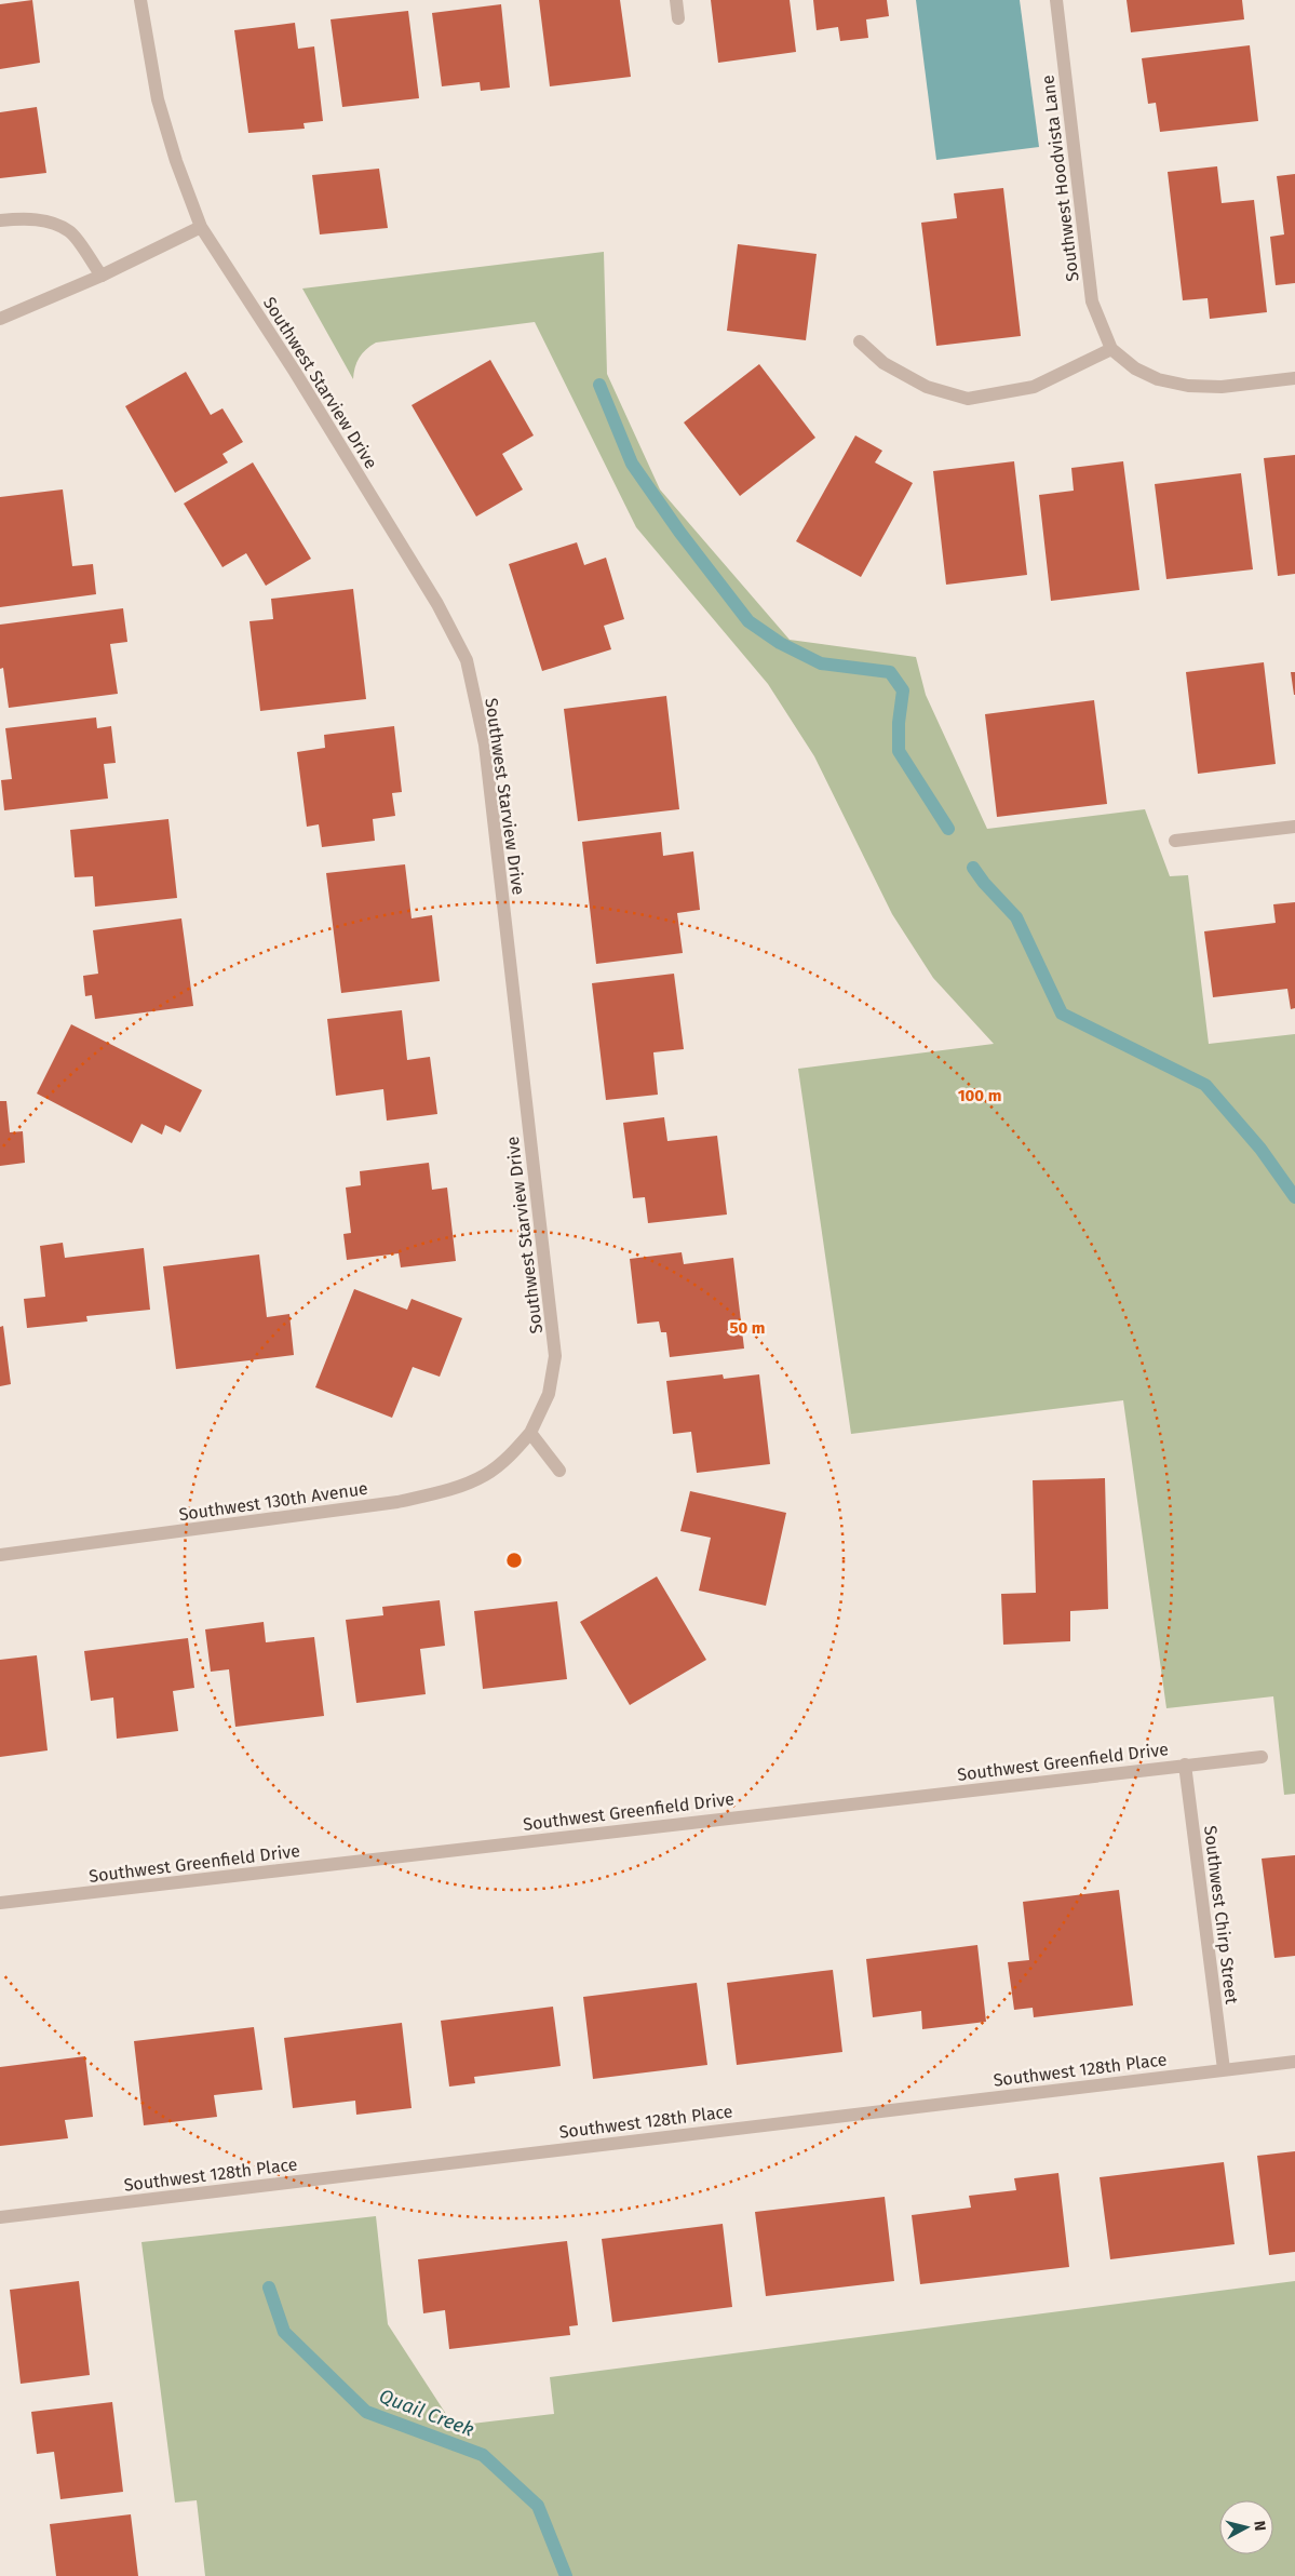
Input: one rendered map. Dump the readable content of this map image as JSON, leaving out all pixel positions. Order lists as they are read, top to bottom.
{
  "streets": {
    "street": [
      "Southwest Hoodvista Lane",
      "Southwest Starview Drive",
      "Southwest 130th Avenue",
      "Southwest Greenfield Drive",
      "Southwest Chirp Street",
      "Southwest 128th Place"
    ]
  },
  "crossings": [
    ["Southwest Starview Drive", "Southwest 130th Avenue"],
    ["Southwest Greenfield Drive", "Southwest Chirp Street"],
    ["Southwest Chirp Street", "Southwest 128th Place"]
  ],
  "water": ["Quail Creek"],
  "north": "right",
  "rings": ["100 m", "50 m"]
}
